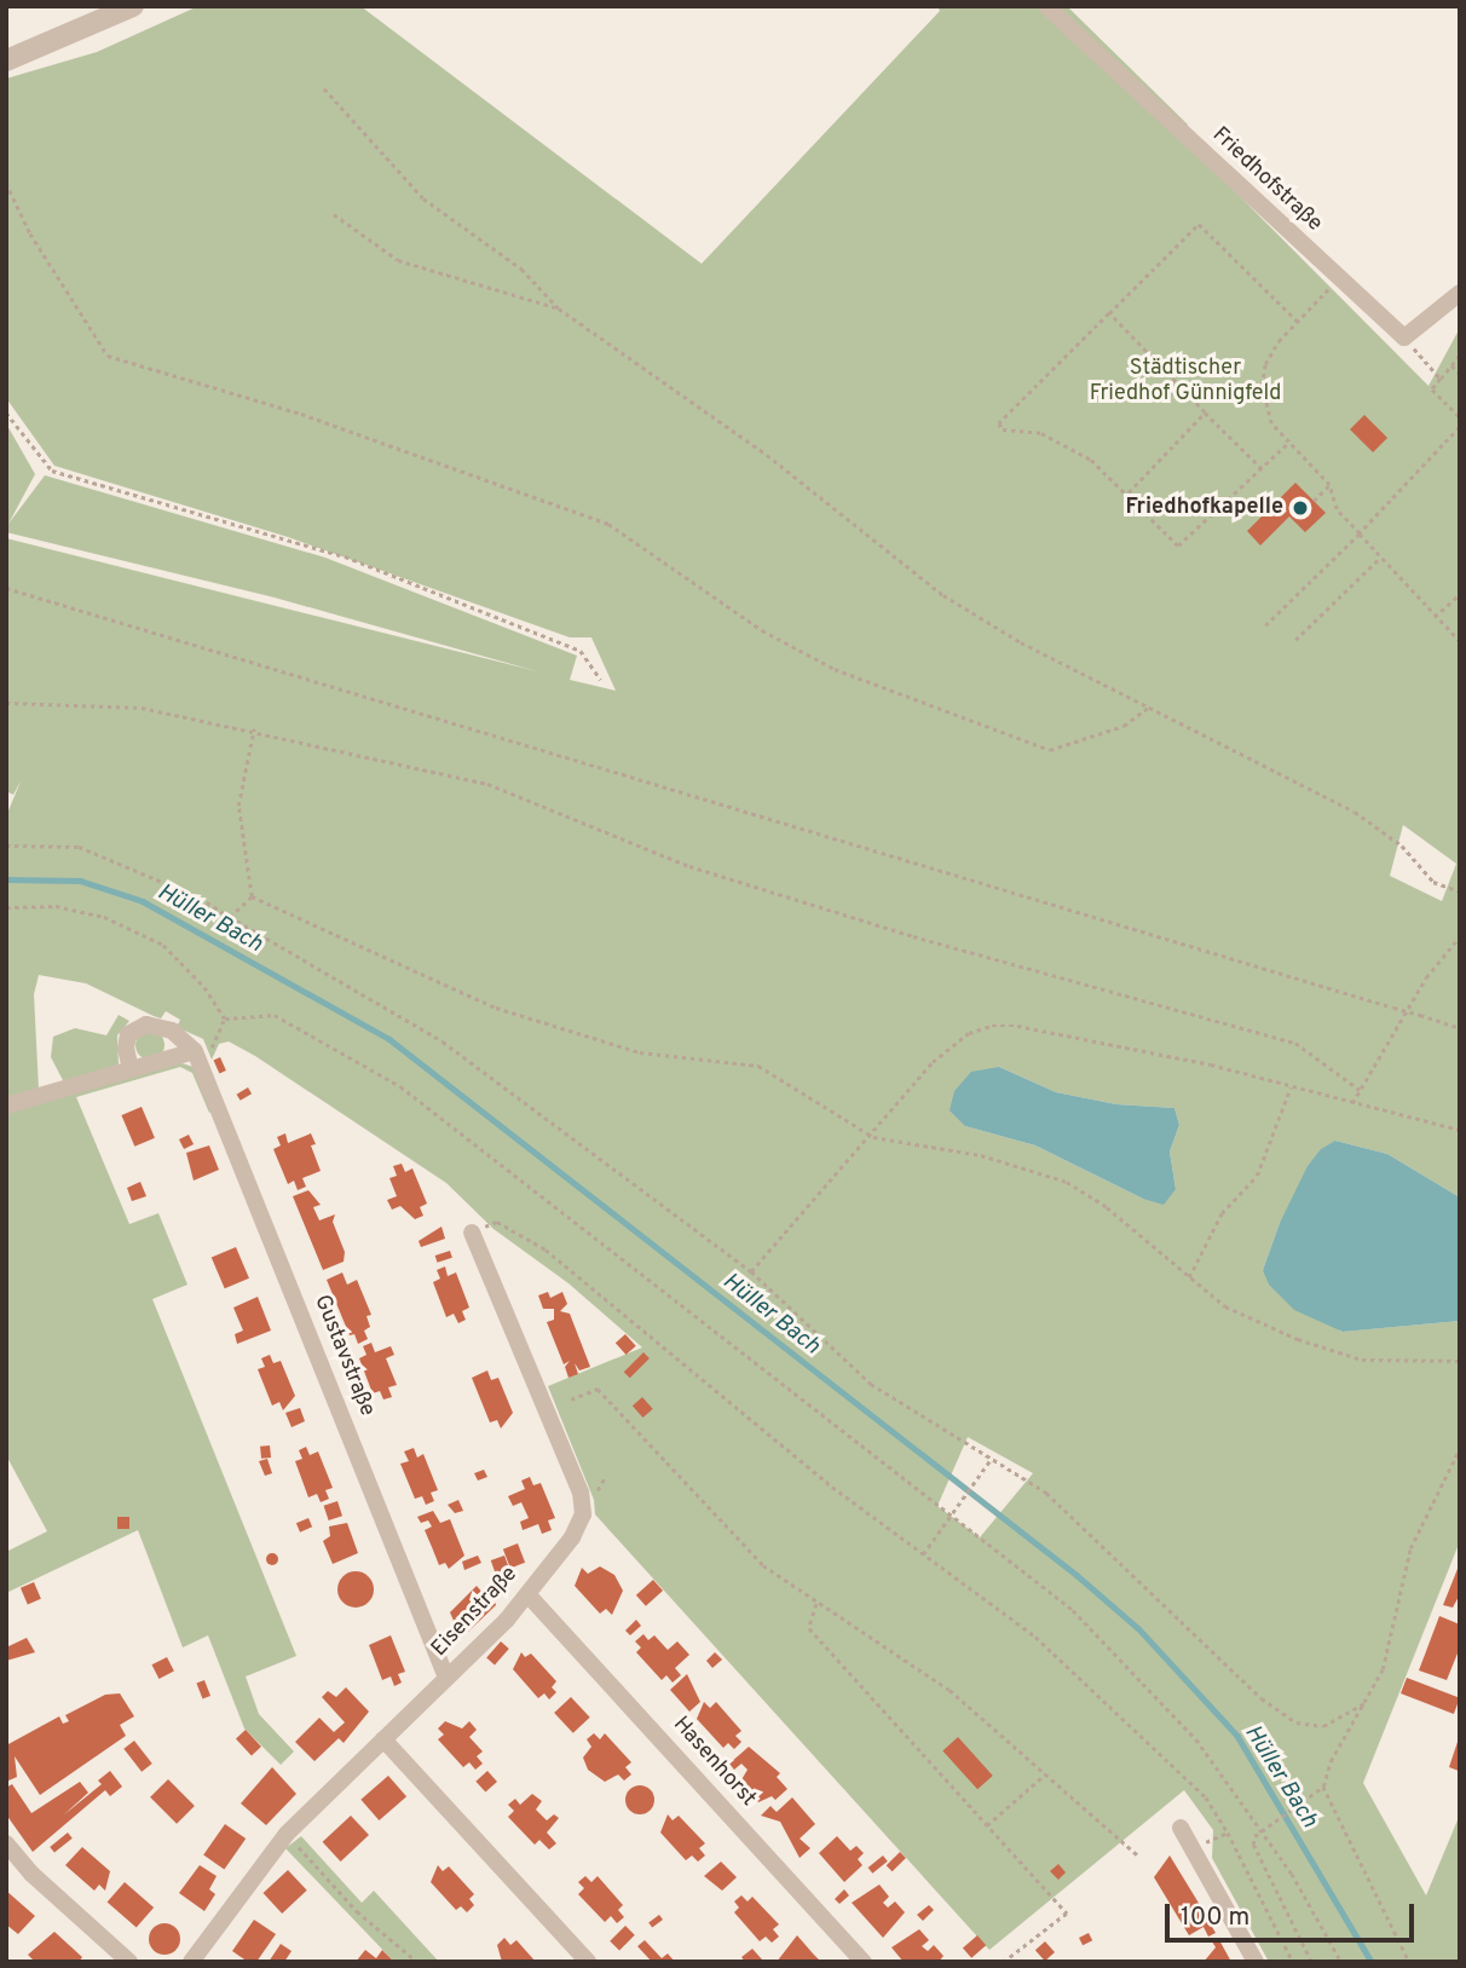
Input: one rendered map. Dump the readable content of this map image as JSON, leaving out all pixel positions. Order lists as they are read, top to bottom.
{
  "streets": {
    "street": [
      "Friedhofstraße",
      "Gustavstraße",
      "Eisenstraße",
      "Hasenhorst"
    ]
  },
  "crossings": [
    ["Gustavstraße", "Eisenstraße"],
    ["Eisenstraße", "Hasenhorst"]
  ],
  "water": ["Hüller Bach"],
  "parks": ["Städtischer Friedhof Günnigfeld"],
  "places": ["Friedhofkapelle"],
  "scale_bar": "100 m"
}
